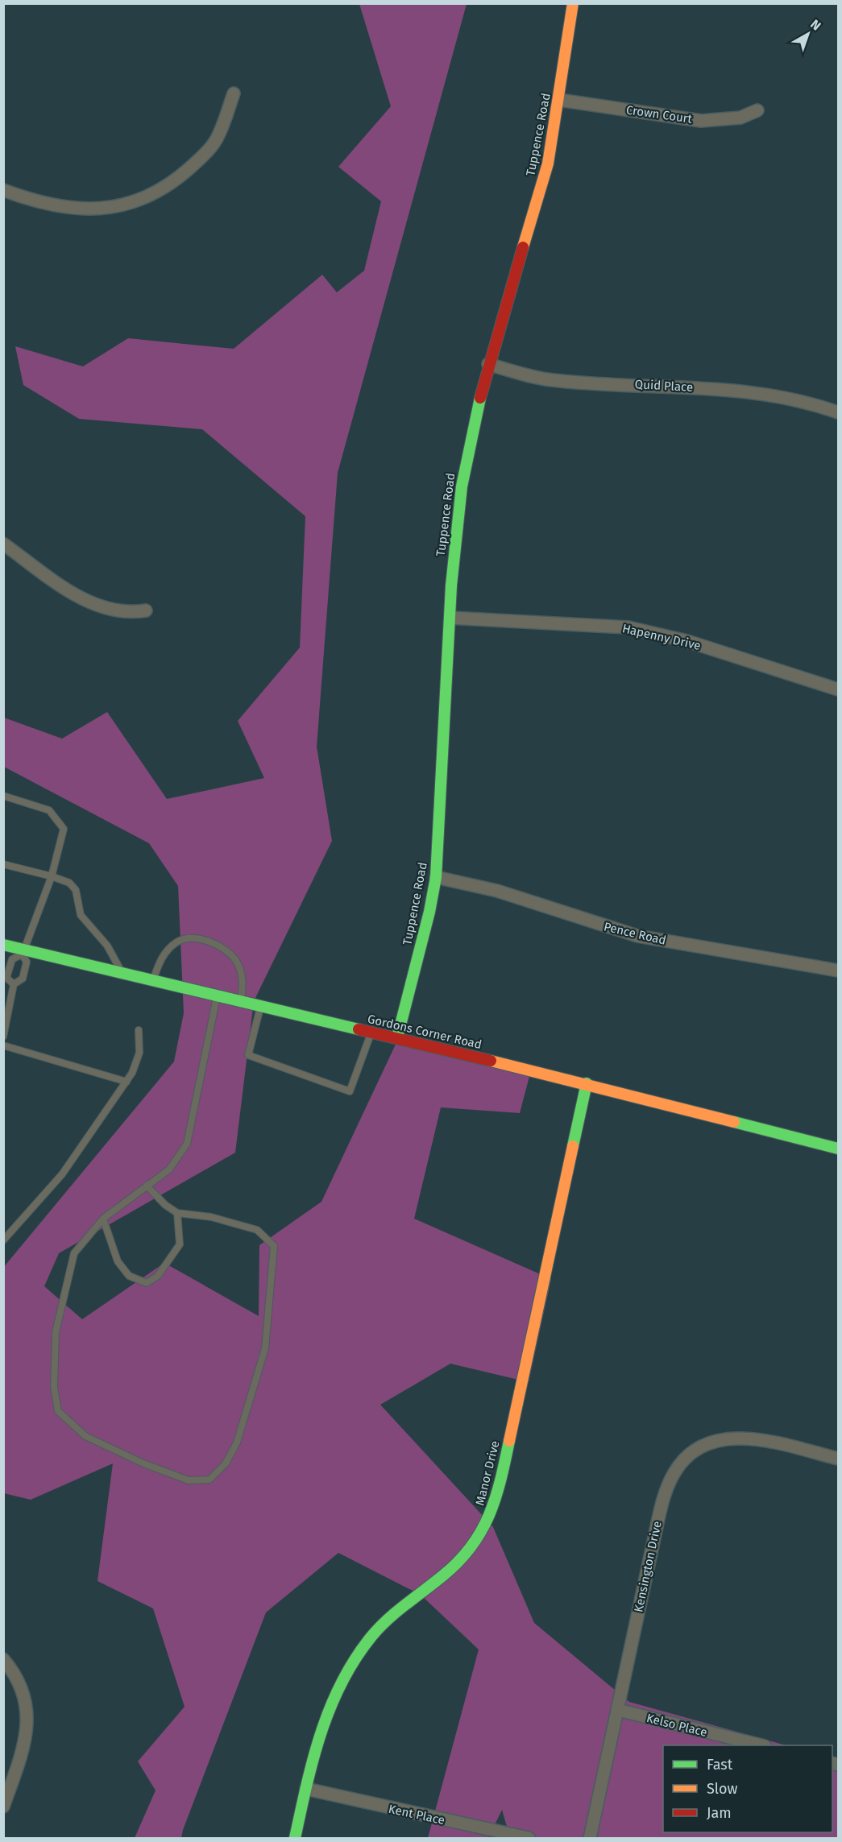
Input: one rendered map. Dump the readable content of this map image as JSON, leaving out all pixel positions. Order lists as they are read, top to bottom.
{
  "streets": {
    "street": [
      "Crown Court",
      "Tuppence Road",
      "Quid Place",
      "Hapenny Drive",
      "Pence Road",
      "Gordons Corner Road",
      "Manor Drive",
      "Kensington Drive",
      "Kelso Place",
      "Kent Place"
    ]
  },
  "crossings": [
    ["Crown Court", "Tuppence Road"],
    ["Tuppence Road", "Quid Place"],
    ["Tuppence Road", "Hapenny Drive"],
    ["Tuppence Road", "Pence Road"],
    ["Tuppence Road", "Gordons Corner Road"],
    ["Gordons Corner Road", "Manor Drive"],
    ["Manor Drive", "Kent Place"],
    ["Kensington Drive", "Kelso Place"]
  ],
  "legend": ["Fast", "Slow", "Jam"],
  "north": "top right"
}
